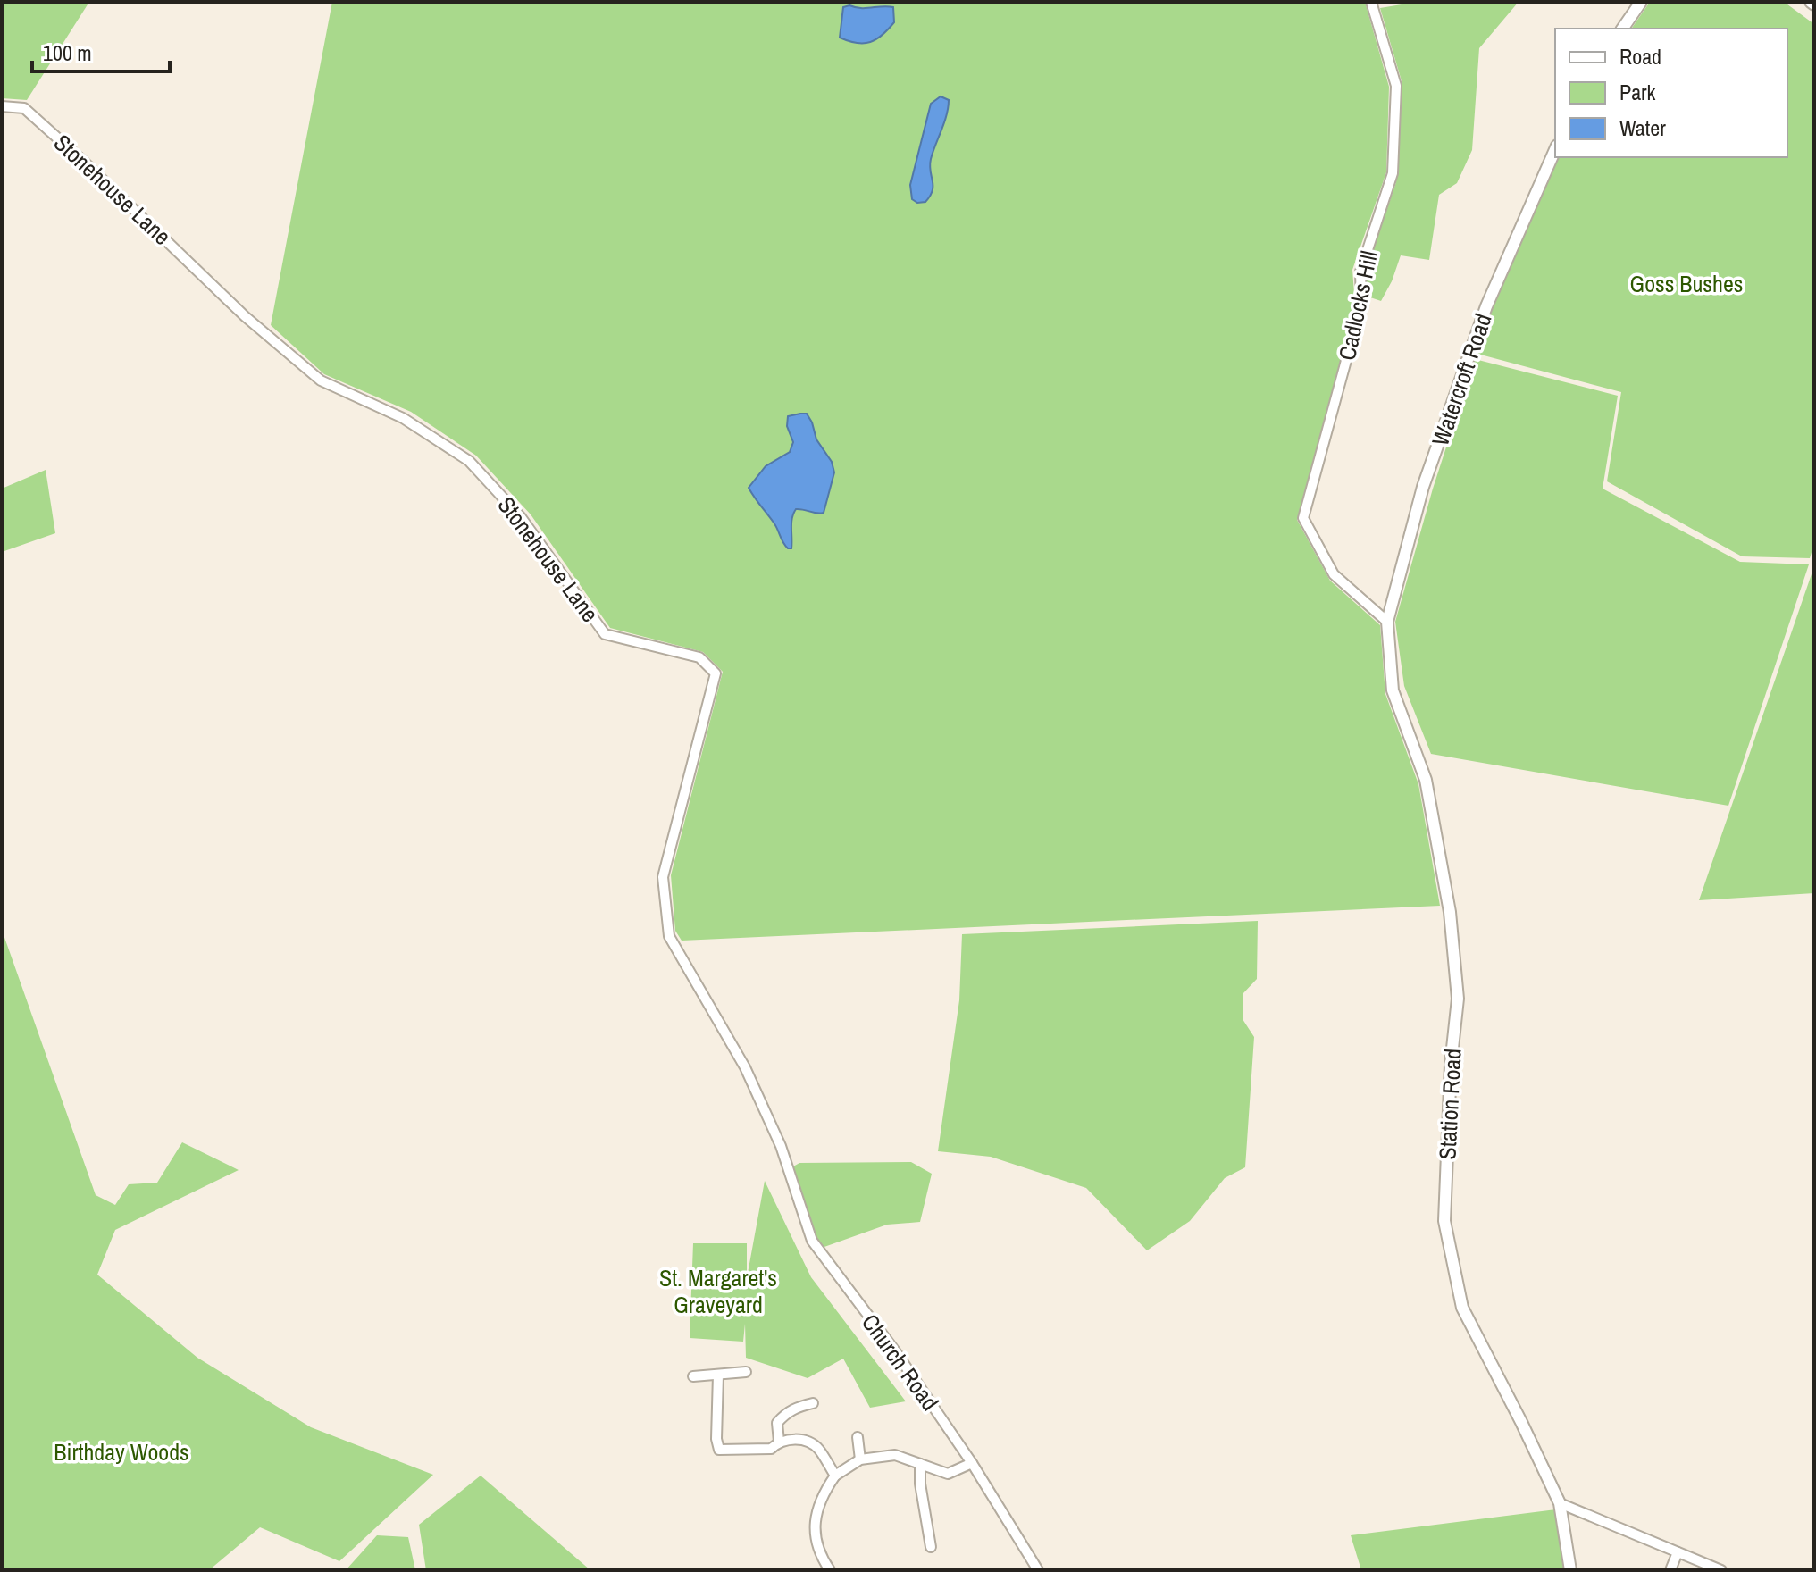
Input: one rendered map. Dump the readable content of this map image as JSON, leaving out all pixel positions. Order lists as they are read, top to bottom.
{
  "streets": {
    "street": [
      "Stonehouse Lane",
      "Cadlocks Hill",
      "Watercroft Road",
      "Station Road",
      "Church Road"
    ]
  },
  "crossings": [
    ["Stonehouse Lane", "Church Road"],
    ["Cadlocks Hill", "Watercroft Road"],
    ["Cadlocks Hill", "Station Road"],
    ["Watercroft Road", "Station Road"]
  ],
  "parks": ["Goss Bushes", "St. Margaret's Graveyard", "Birthday Woods"],
  "legend": ["Road", "Park", "Water"],
  "scale_bar": "100 m"
}
